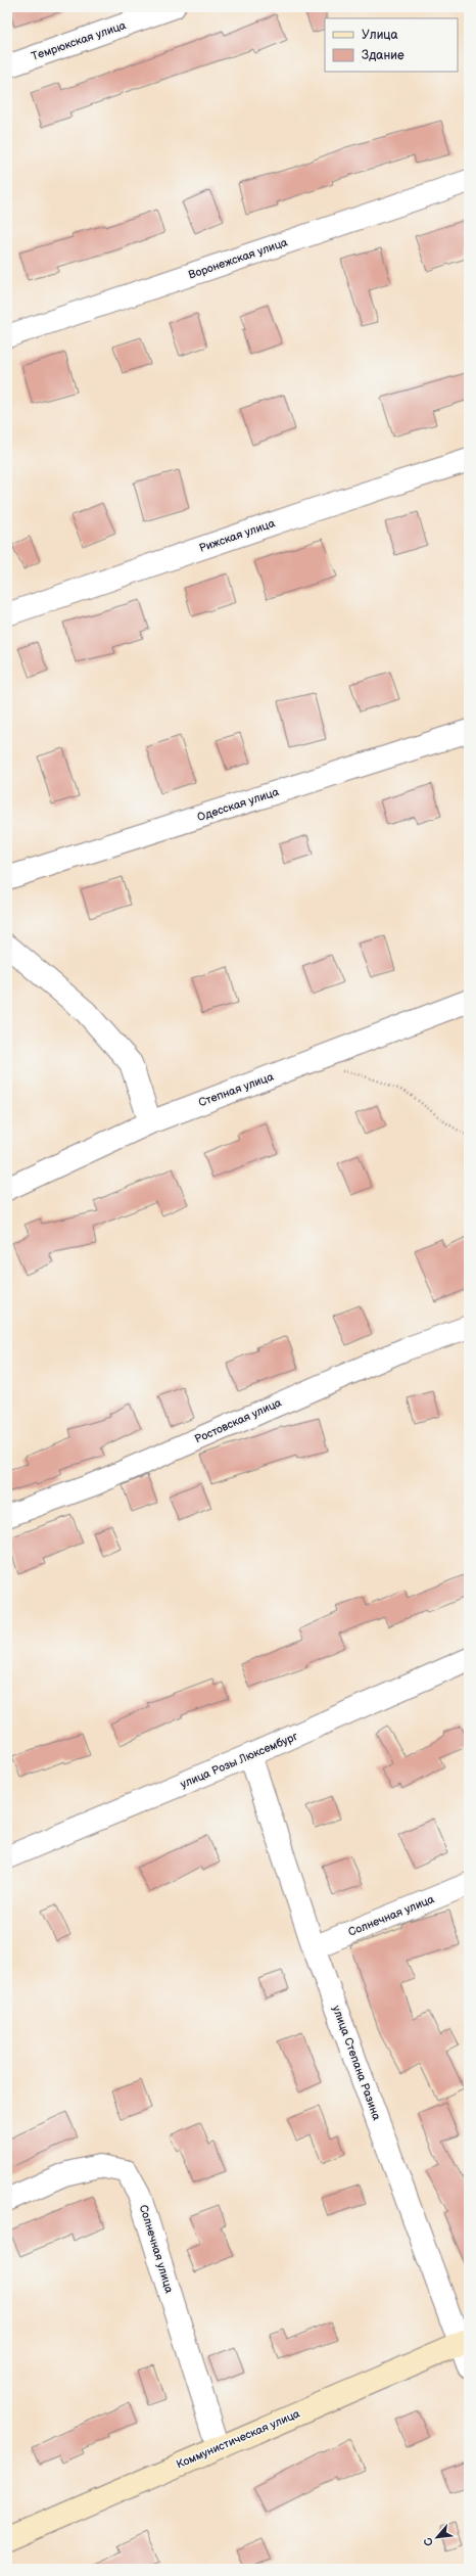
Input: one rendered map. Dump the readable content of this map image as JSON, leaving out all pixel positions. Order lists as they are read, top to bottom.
{
  "streets": {
    "main road": ["Коммунистическая улица"],
    "street": [
      "Темрюкская улица",
      "Воронежская улица",
      "Рижская улица",
      "Одесская улица",
      "Степная улица",
      "Ростовская улица",
      "улица Розы Люксембург",
      "Солнечная улица",
      "улица Степана Разина"
    ]
  },
  "crossings": [
    ["улица Розы Люксембург", "улица Степана Разина"],
    ["Солнечная улица", "улица Степана Разина"],
    ["Солнечная улица", "Коммунистическая улица"],
    ["улица Степана Разина", "Коммунистическая улица"]
  ],
  "legend": ["Улица", "Здание"],
  "north": "bottom left"
}
